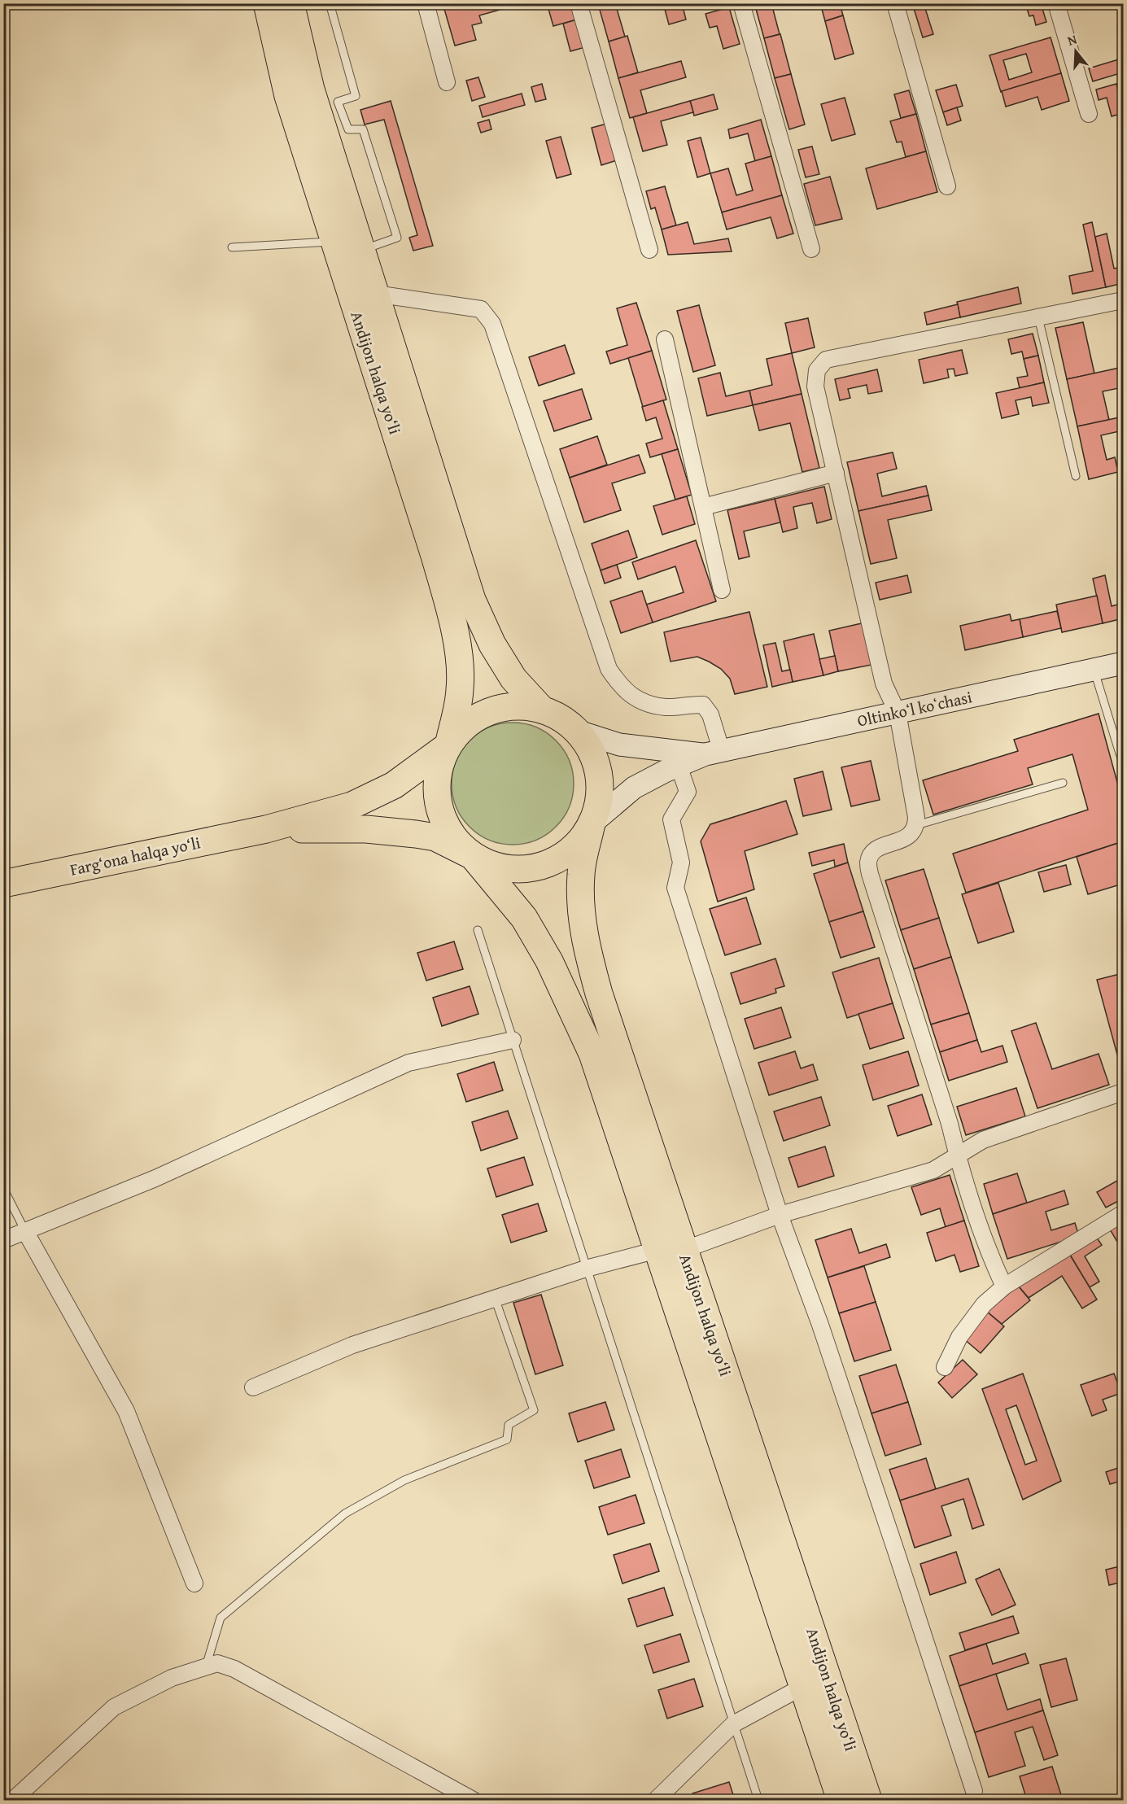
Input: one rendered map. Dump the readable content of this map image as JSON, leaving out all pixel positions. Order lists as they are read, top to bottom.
{
  "streets": {
    "highway": ["Andijon halqa yo‘li", "Farg‘ona halqa yo‘li"],
    "main road": ["Oltinkoʻl koʻchasi"]
  },
  "crossings": [
    ["Andijon halqa yo‘li", "Oltinkoʻl koʻchasi"],
    ["Andijon halqa yo‘li", "Farg‘ona halqa yo‘li"],
    ["Oltinkoʻl koʻchasi", "Farg‘ona halqa yo‘li"]
  ],
  "north": "top"
}
